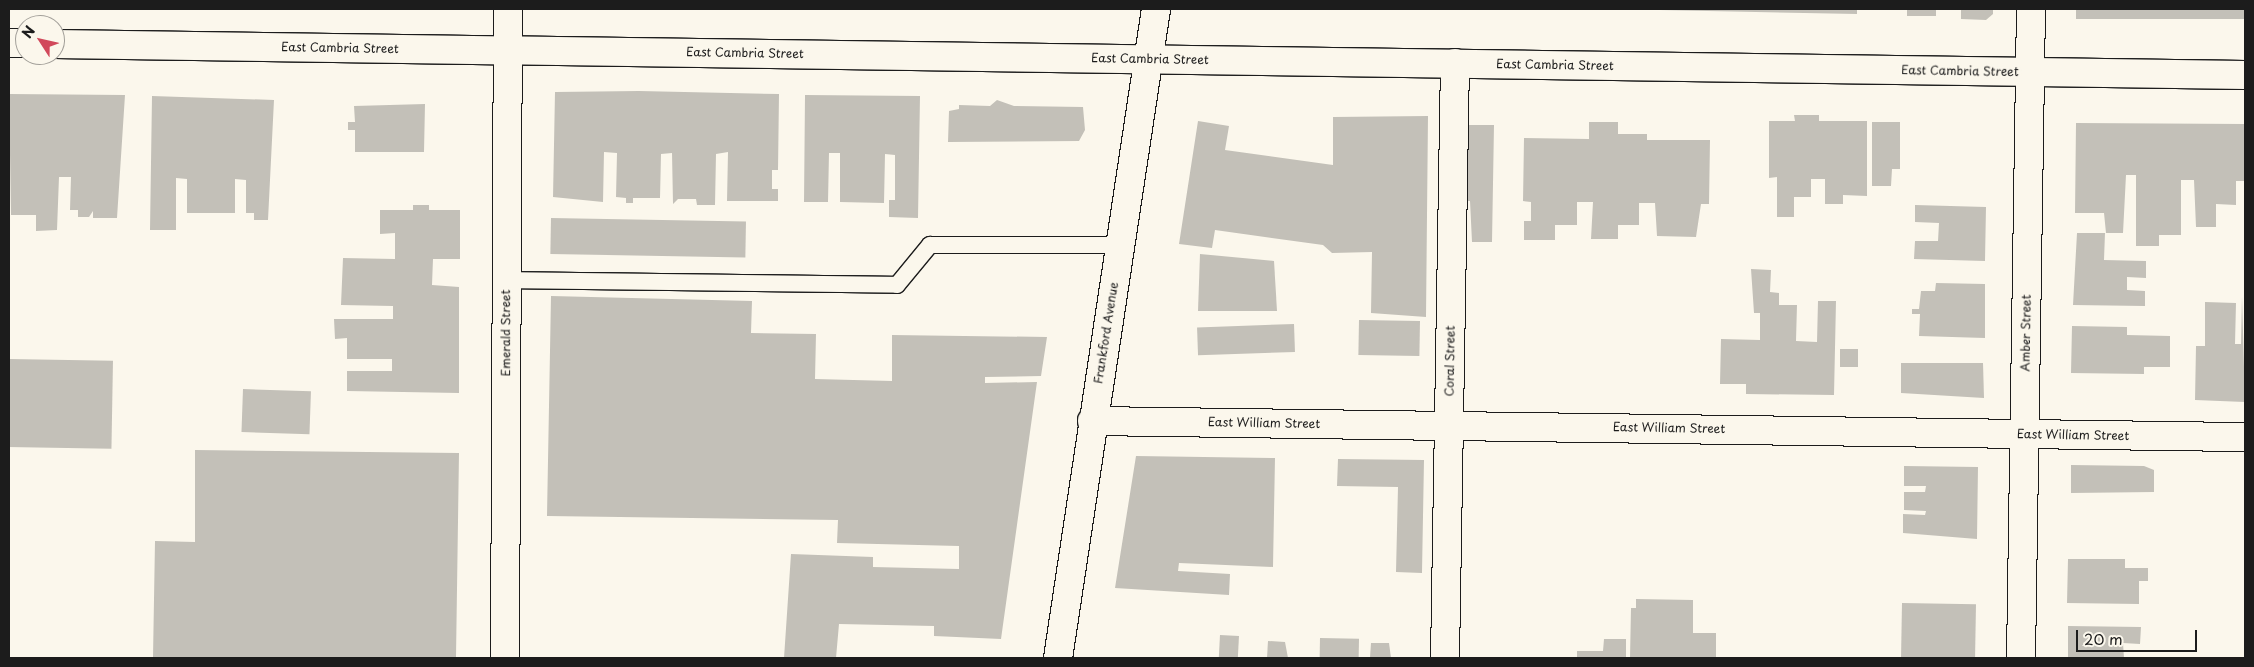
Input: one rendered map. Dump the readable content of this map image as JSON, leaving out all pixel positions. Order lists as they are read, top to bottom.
{
  "streets": {
    "street": [
      "East Cambria Street",
      "Emerald Street",
      "Frankford Avenue",
      "Amber Street",
      "Coral Street",
      "East William Street"
    ]
  },
  "crossings": [
    ["East Cambria Street", "Emerald Street"],
    ["East Cambria Street", "Frankford Avenue"],
    ["East Cambria Street", "Amber Street"],
    ["East Cambria Street", "Coral Street"],
    ["Frankford Avenue", "East William Street"],
    ["Amber Street", "East William Street"],
    ["Coral Street", "East William Street"]
  ],
  "scale_bar": "20 m",
  "north": "top left"
}
